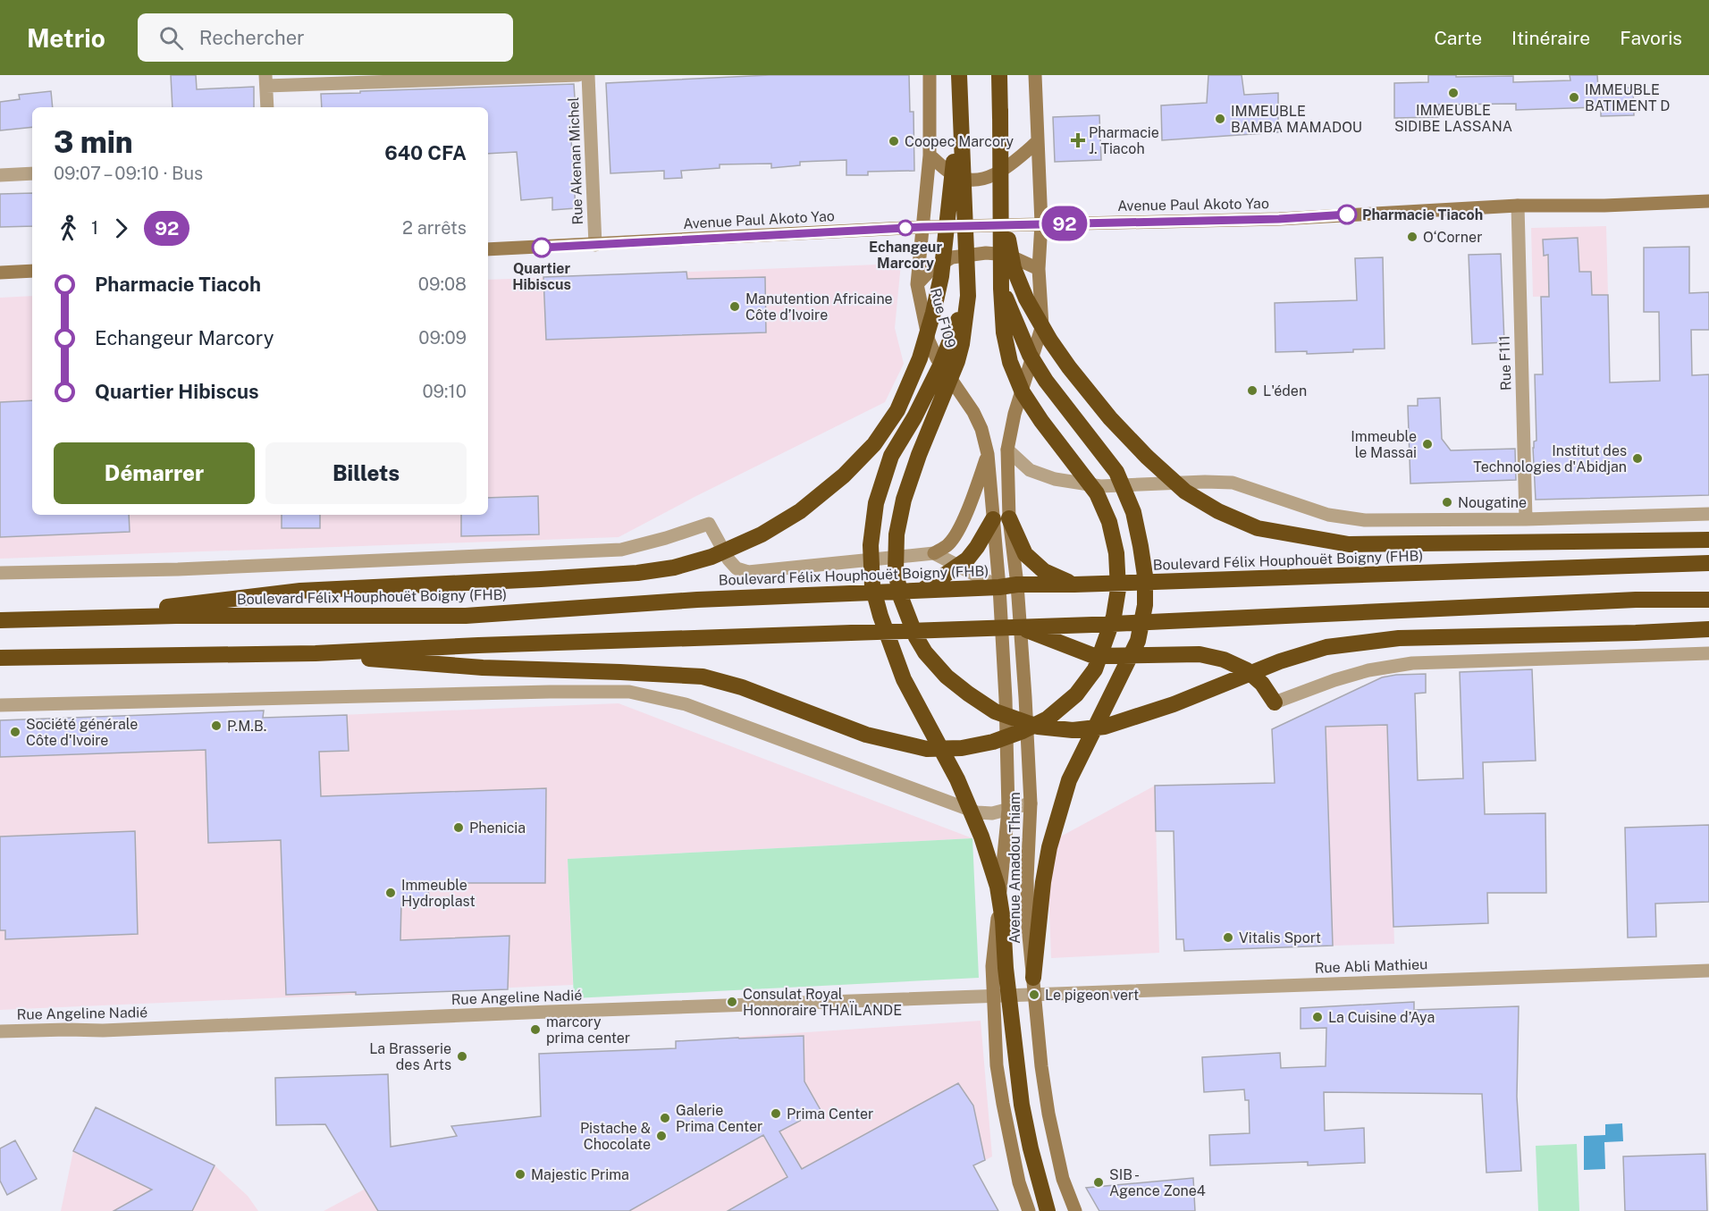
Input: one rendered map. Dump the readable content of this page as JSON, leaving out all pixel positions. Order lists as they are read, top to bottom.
{
  "streets": {
    "highway": ["Boulevard Félix Houphouët Boigny (FHB)"],
    "street": [
      "Rue Akenan Michel",
      "Avenue Paul Akoto Yao",
      "Rue F109",
      "Rue F111",
      "Avenue Amadou Thiam",
      "Rue Abli Mathieu",
      "Rue Angeline Nadié"
    ]
  },
  "crossings": [
    ["Rue Akenan Michel", "Avenue Paul Akoto Yao"],
    ["Avenue Paul Akoto Yao", "Rue F109"],
    ["Avenue Paul Akoto Yao", "Rue F111"],
    ["Rue F109", "Boulevard Félix Houphouët Boigny (FHB)"],
    ["Rue F109", "Avenue Amadou Thiam"],
    ["Boulevard Félix Houphouët Boigny (FHB)", "Avenue Amadou Thiam"],
    ["Avenue Amadou Thiam", "Rue Abli Mathieu"],
    ["Avenue Amadou Thiam", "Rue Angeline Nadié"],
    ["Rue Abli Mathieu", "Rue Angeline Nadié"]
  ],
  "places": {
    "other": [
      "IMMEUBLE SIDIBE LASSANA",
      "IMMEUBLE BATIMENT D",
      "IMMEUBLE BAMBA MAMADOU",
      "Coopec Marcory",
      "Pharmacie Tiacoh",
      "Echangeur Marcory",
      "O‘Corner",
      "Quartier Hibiscus",
      "Manutention Africaine Côte d’Ivoire",
      "L'éden",
      "Immeuble le Massai",
      "Institut des Technologies d'Abidjan",
      "Nougatine",
      "P.M.B.",
      "Société générale Côte d'Ivoire",
      "Phenicia",
      "Immeuble Hydroplast",
      "Vitalis Sport",
      "Le pigeon vert",
      "Consulat Royal Honnoraire THAÏLANDE",
      "La Cuisine d’Aya",
      "marcory prima center",
      "La Brasserie des Arts",
      "Prima Center",
      "Galerie Prima Center",
      "Pistache & Chocolate",
      "Majestic Prima",
      "SIB - Agence Zone4"
    ],
    "health": ["Pharmacie J. Tiacoh"]
  },
  "lines": ["bus line 92"],
  "page": {
    "header": "Metrio",
    "search": "Rechercher",
    "nav": ["Carte", "Itinéraire", "Favoris"],
    "on_map": "92",
    "heading": ["3 min", "09:07 – 09:10 · Bus", "640 CFA"],
    "legs": ["1", "92", "2 arrêts"],
    "list": [
      {
        "name": "Pharmacie Tiacoh",
        "value": "09:08"
      },
      {
        "name": "Echangeur Marcory",
        "value": "09:09"
      },
      {
        "name": "Quartier Hibiscus",
        "value": "09:10"
      }
    ],
    "buttons": ["Démarrer", "Billets"]
  }
}
